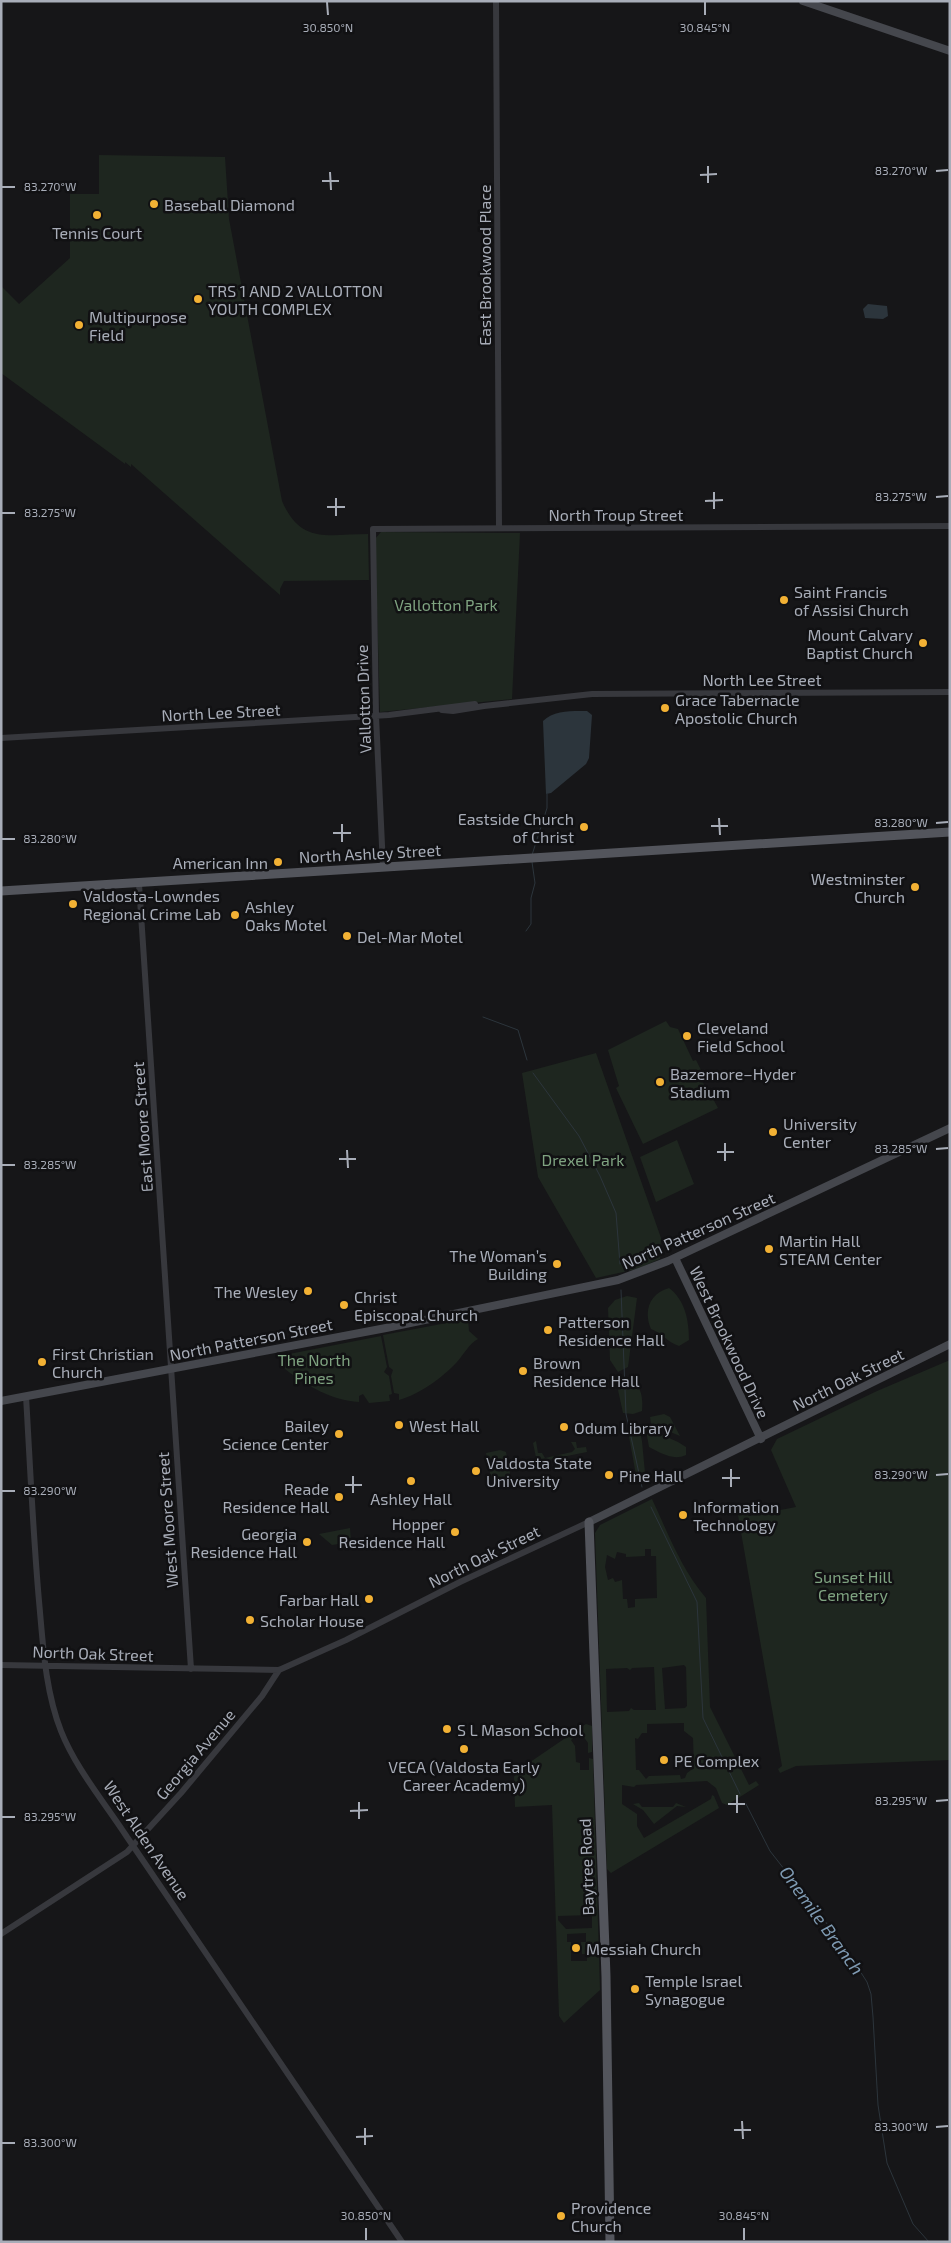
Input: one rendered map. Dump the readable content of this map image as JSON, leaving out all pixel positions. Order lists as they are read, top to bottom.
{
  "streets": {
    "main road": [
      "North Ashley Street",
      "North Patterson Street",
      "West Brookwood Drive",
      "North Oak Street",
      "Baytree Road"
    ],
    "street": [
      "East Brookwood Place",
      "North Troup Street",
      "North Lee Street",
      "Vallotton Drive",
      "East Moore Street",
      "West Moore Street",
      "Georgia Avenue",
      "West Alden Avenue"
    ]
  },
  "crossings": [
    ["East Brookwood Place", "North Troup Street"],
    ["North Troup Street", "Vallotton Drive"],
    ["North Lee Street", "Vallotton Drive"],
    ["Vallotton Drive", "North Ashley Street"],
    ["North Ashley Street", "East Moore Street"],
    ["East Moore Street", "North Patterson Street"],
    ["East Moore Street", "West Moore Street"],
    ["North Patterson Street", "West Brookwood Drive"],
    ["North Patterson Street", "West Moore Street"],
    ["North Patterson Street", "West Alden Avenue"],
    ["West Brookwood Drive", "North Oak Street"],
    ["North Oak Street", "West Moore Street"],
    ["North Oak Street", "Georgia Avenue"],
    ["North Oak Street", "West Alden Avenue"],
    ["North Oak Street", "Baytree Road"],
    ["Georgia Avenue", "West Alden Avenue"]
  ],
  "water": ["Onemile Branch"],
  "parks": [
    "Vallotton Park",
    "Drexel Park",
    "The North Pines",
    "Sunset Hill Cemetery"
  ],
  "places": [
    "Baseball Diamond",
    "Tennis Court",
    "TRS 1 AND 2 VALLOTTON YOUTH COMPLEX",
    "Multipurpose Field",
    "Saint Francis of Assisi Church",
    "Mount Calvary Baptist Church",
    "Grace Tabernacle Apostolic Church",
    "Eastside Church of Christ",
    "American Inn",
    "Westminster Church",
    "Valdosta-Lowndes Regional Crime Lab",
    "Ashley Oaks Motel",
    "Del-Mar Motel",
    "Cleveland Field School",
    "Bazemore–Hyder Stadium",
    "University Center",
    "Martin Hall STEAM Center",
    "The Woman’s Building",
    "The Wesley",
    "Christ Episcopal Church",
    "Patterson Residence Hall",
    "First Christian Church",
    "Brown Residence Hall",
    "West Hall",
    "Odum Library",
    "Bailey Science Center",
    "Valdosta State University",
    "Pine Hall",
    "Ashley Hall",
    "Reade Residence Hall",
    "Information Technology",
    "Hopper Residence Hall",
    "Georgia Residence Hall",
    "Farbar Hall",
    "Scholar House",
    "S L Mason School",
    "VECA (Valdosta Early Career Academy)",
    "PE Complex",
    "Messiah Church",
    "Temple Israel Synagogue",
    "Providence Church"
  ],
  "coordinates": [
    "30.850°N",
    "30.845°N",
    "83.270°W",
    "83.275°W",
    "83.280°W",
    "83.285°W",
    "83.290°W",
    "83.295°W",
    "83.300°W"
  ]
}
